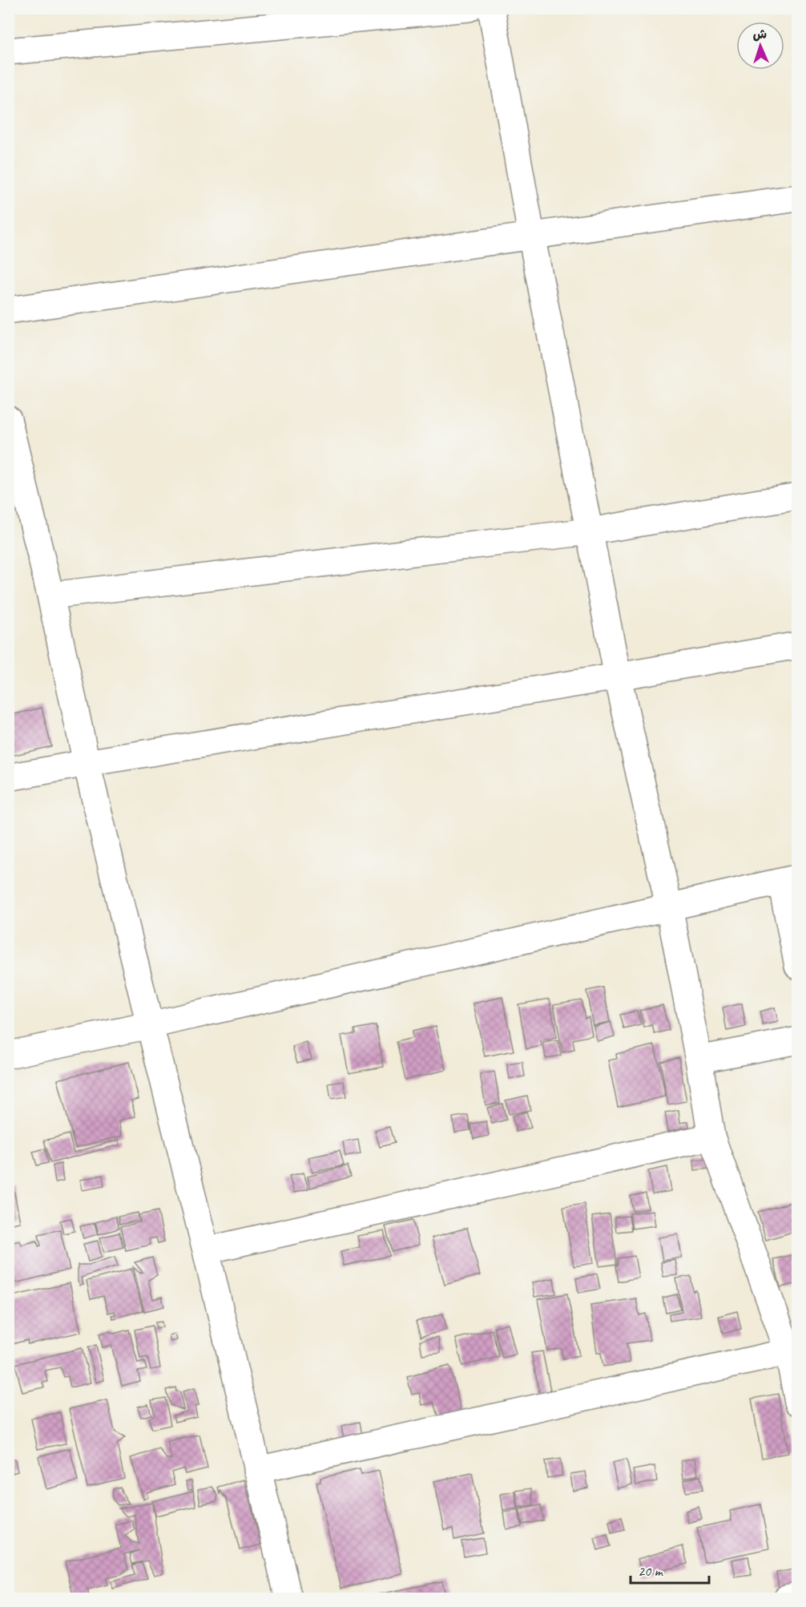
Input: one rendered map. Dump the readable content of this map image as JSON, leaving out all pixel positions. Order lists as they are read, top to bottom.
{
  "scale_bar": "20 m",
  "north": "top"
}
